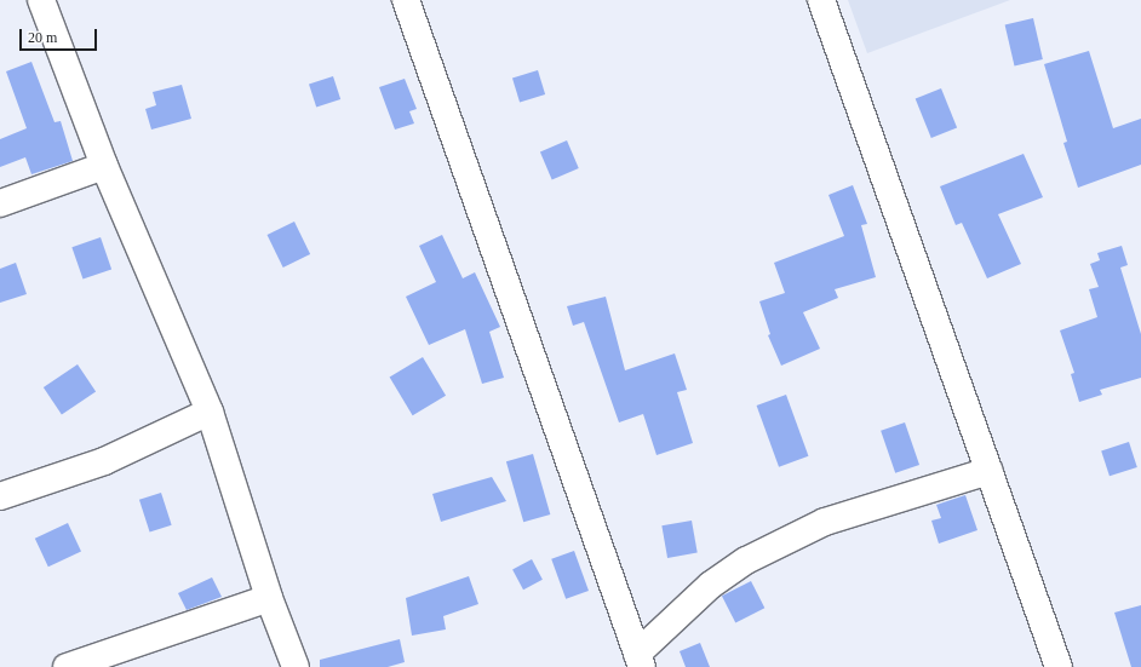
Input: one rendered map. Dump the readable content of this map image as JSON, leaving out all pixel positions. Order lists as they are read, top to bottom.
{
  "scale_bar": "20 m"
}
